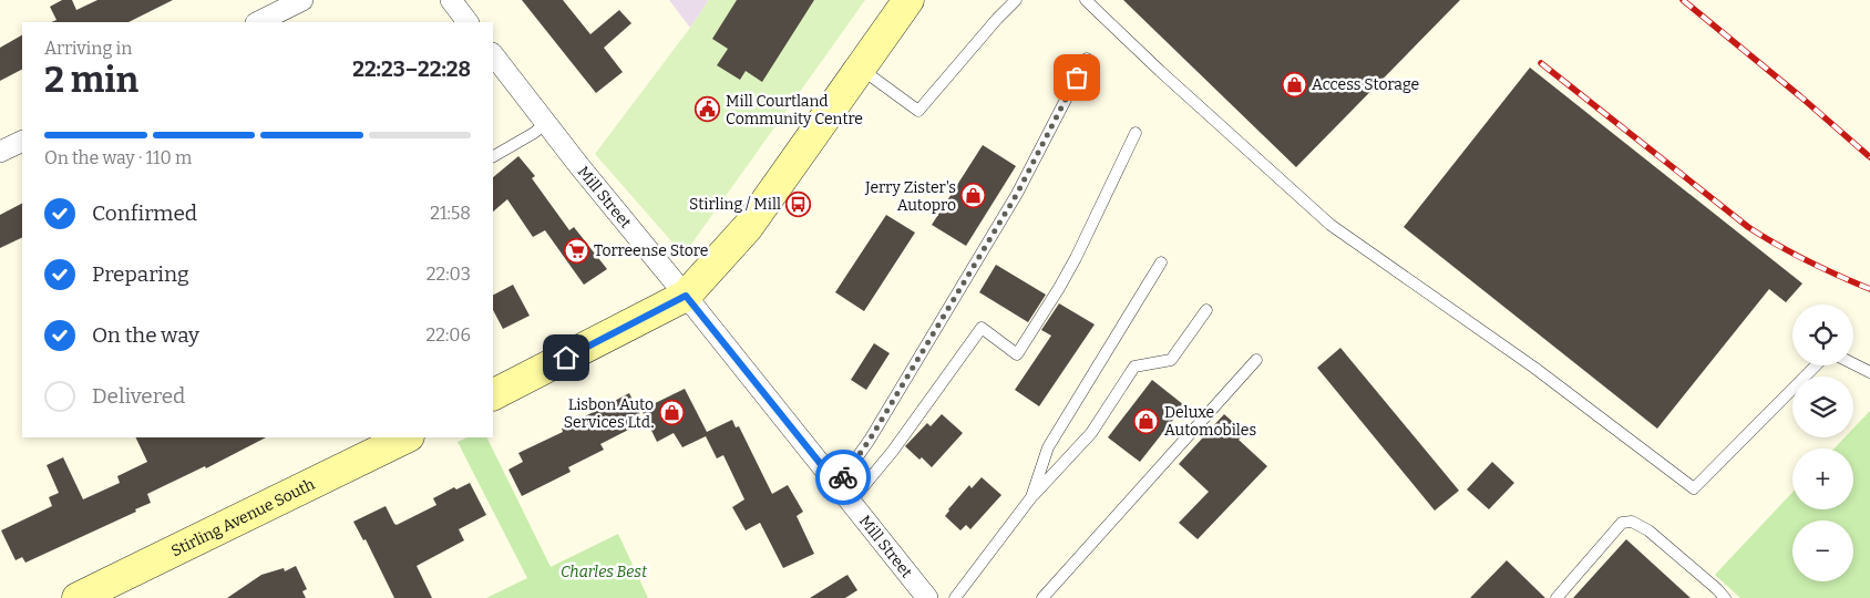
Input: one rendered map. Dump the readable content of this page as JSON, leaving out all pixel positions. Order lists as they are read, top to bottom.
{
  "streets": {
    "street": ["Mill Street", "Stirling Avenue South"]
  },
  "parks": ["Charles Best"],
  "places": {
    "shop": [
      "Access Storage",
      "Jerry Zister's Autopro",
      "Lisbon Auto Services Ltd.",
      "Deluxe Automobiles"
    ],
    "public building": ["Mill Courtland Community Centre"],
    "bus stop": ["Stirling / Mill"],
    "supermarket": ["Torreense Store"]
  },
  "page": {
    "heading": ["2 min", "Arriving in", "22:23–22:28"],
    "bar": "On the way · 110 m",
    "list": [
      ["Confirmed", "21:58"],
      ["Preparing", "22:03"],
      ["On the way", "22:06"],
      "Delivered"
    ],
    "map_buttons": ["+", "−"]
  }
}
